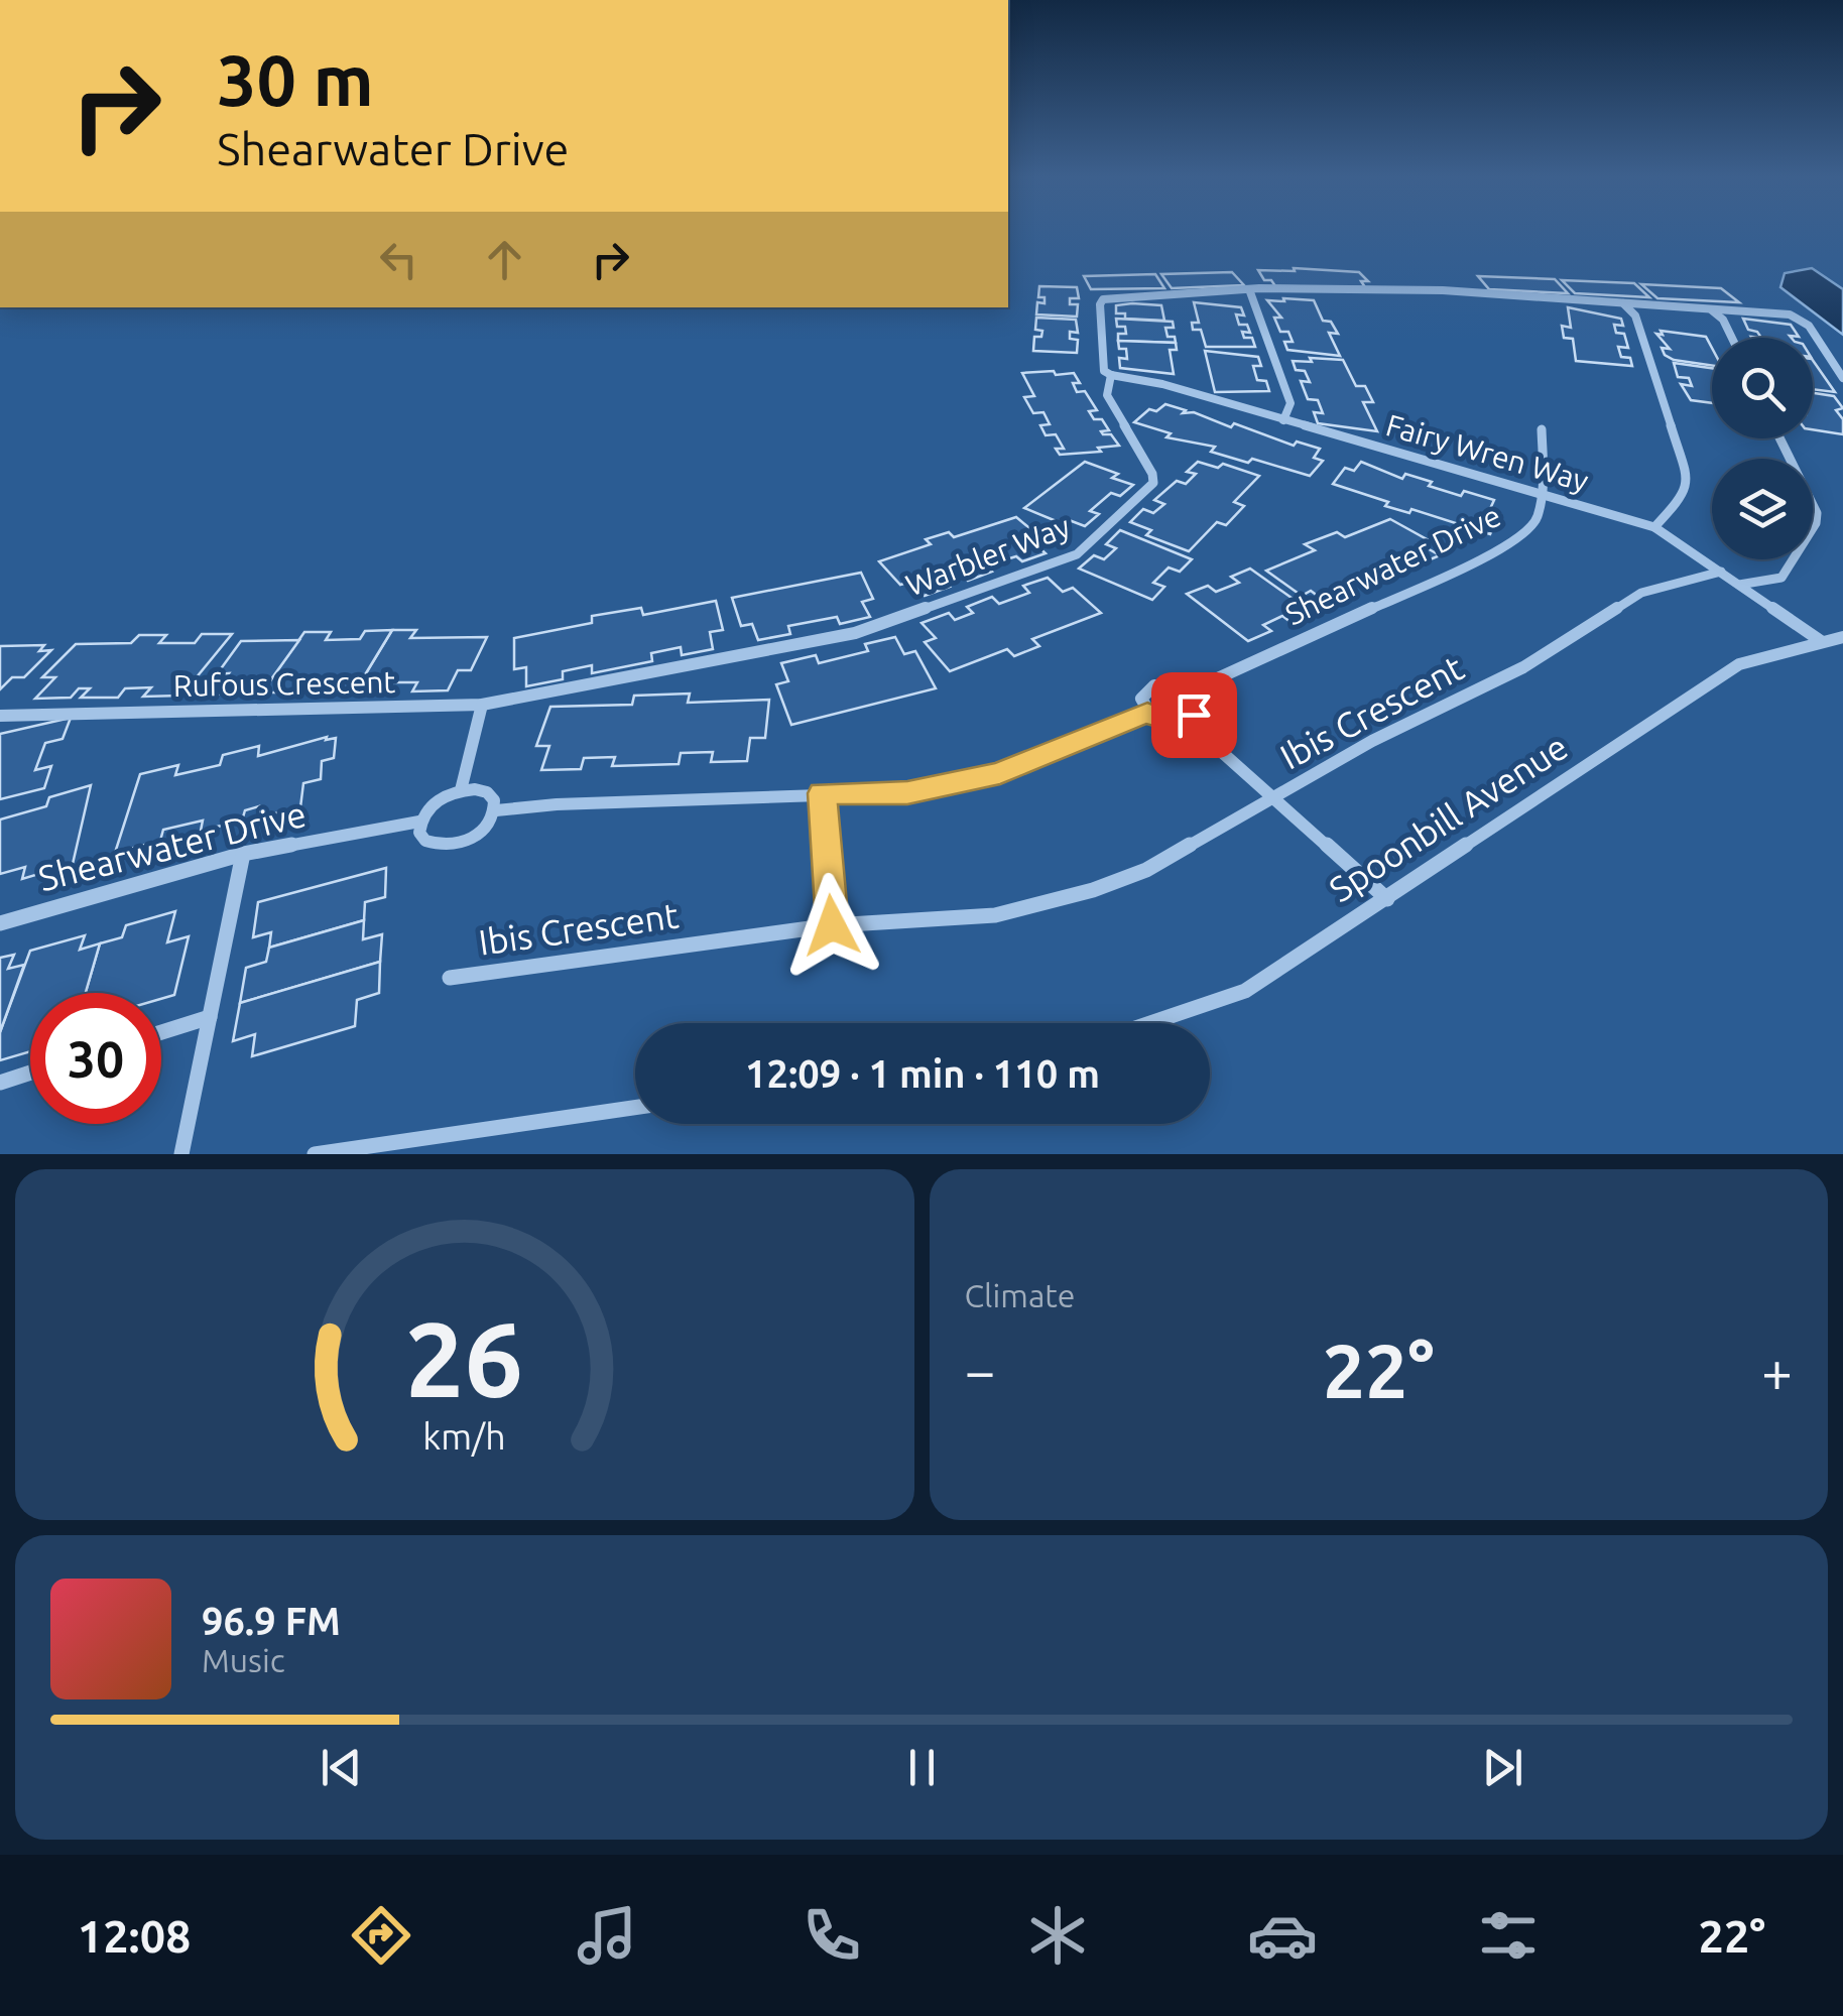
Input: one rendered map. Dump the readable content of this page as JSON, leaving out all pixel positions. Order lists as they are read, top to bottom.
{
  "streets": {
    "street": [
      "Fairy Wren Way",
      "Warbler Way",
      "Shearwater Drive",
      "Rufous Crescent",
      "Ibis Crescent",
      "Spoonbill Avenue"
    ]
  },
  "crossings": [
    ["Fairy Wren Way", "Warbler Way"],
    ["Fairy Wren Way", "Shearwater Drive"],
    ["Fairy Wren Way", "Ibis Crescent"],
    ["Fairy Wren Way", "Spoonbill Avenue"],
    ["Warbler Way", "Rufous Crescent"]
  ],
  "page": {
    "turn": ["30 m", "Shearwater Drive"],
    "limit": "30",
    "trip": "12:09 · 1 min · 110 m",
    "tile": "Climate",
    "heat": ["−", "22°", "+"],
    "song": ["96.9 FM", "Music"],
    "tabs": ["12:08", "22°"],
    "gauge": ["26", "km/h"]
  }
}
